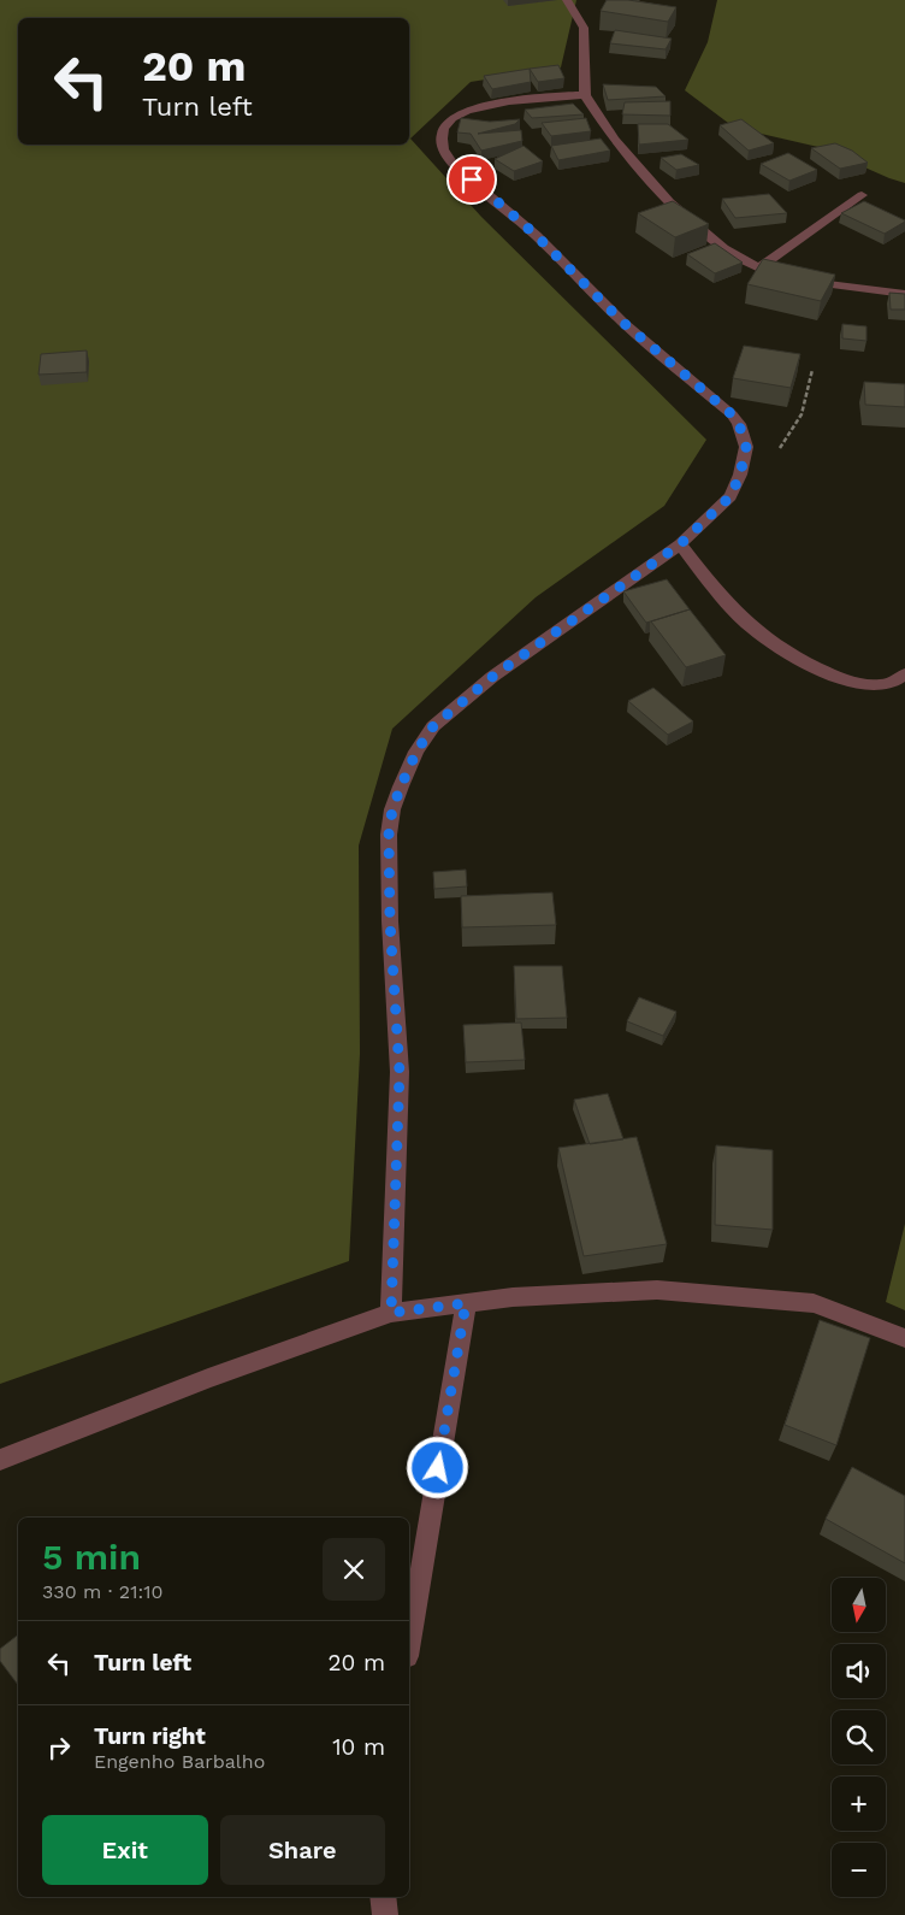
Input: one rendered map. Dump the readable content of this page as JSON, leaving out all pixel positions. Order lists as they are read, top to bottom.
{
  "north": "bottom",
  "page": {
    "turn": ["20 m", "Turn left"],
    "heading": ["5 min", "330 m · 21:10"],
    "map_buttons": ["+", "−"],
    "list": [
      {
        "name": "Turn left",
        "value": "20 m"
      },
      {
        "name": "Turn right",
        "note": "Engenho Barbalho",
        "value": "10 m"
      }
    ],
    "buttons": ["Exit", "Share"]
  }
}
